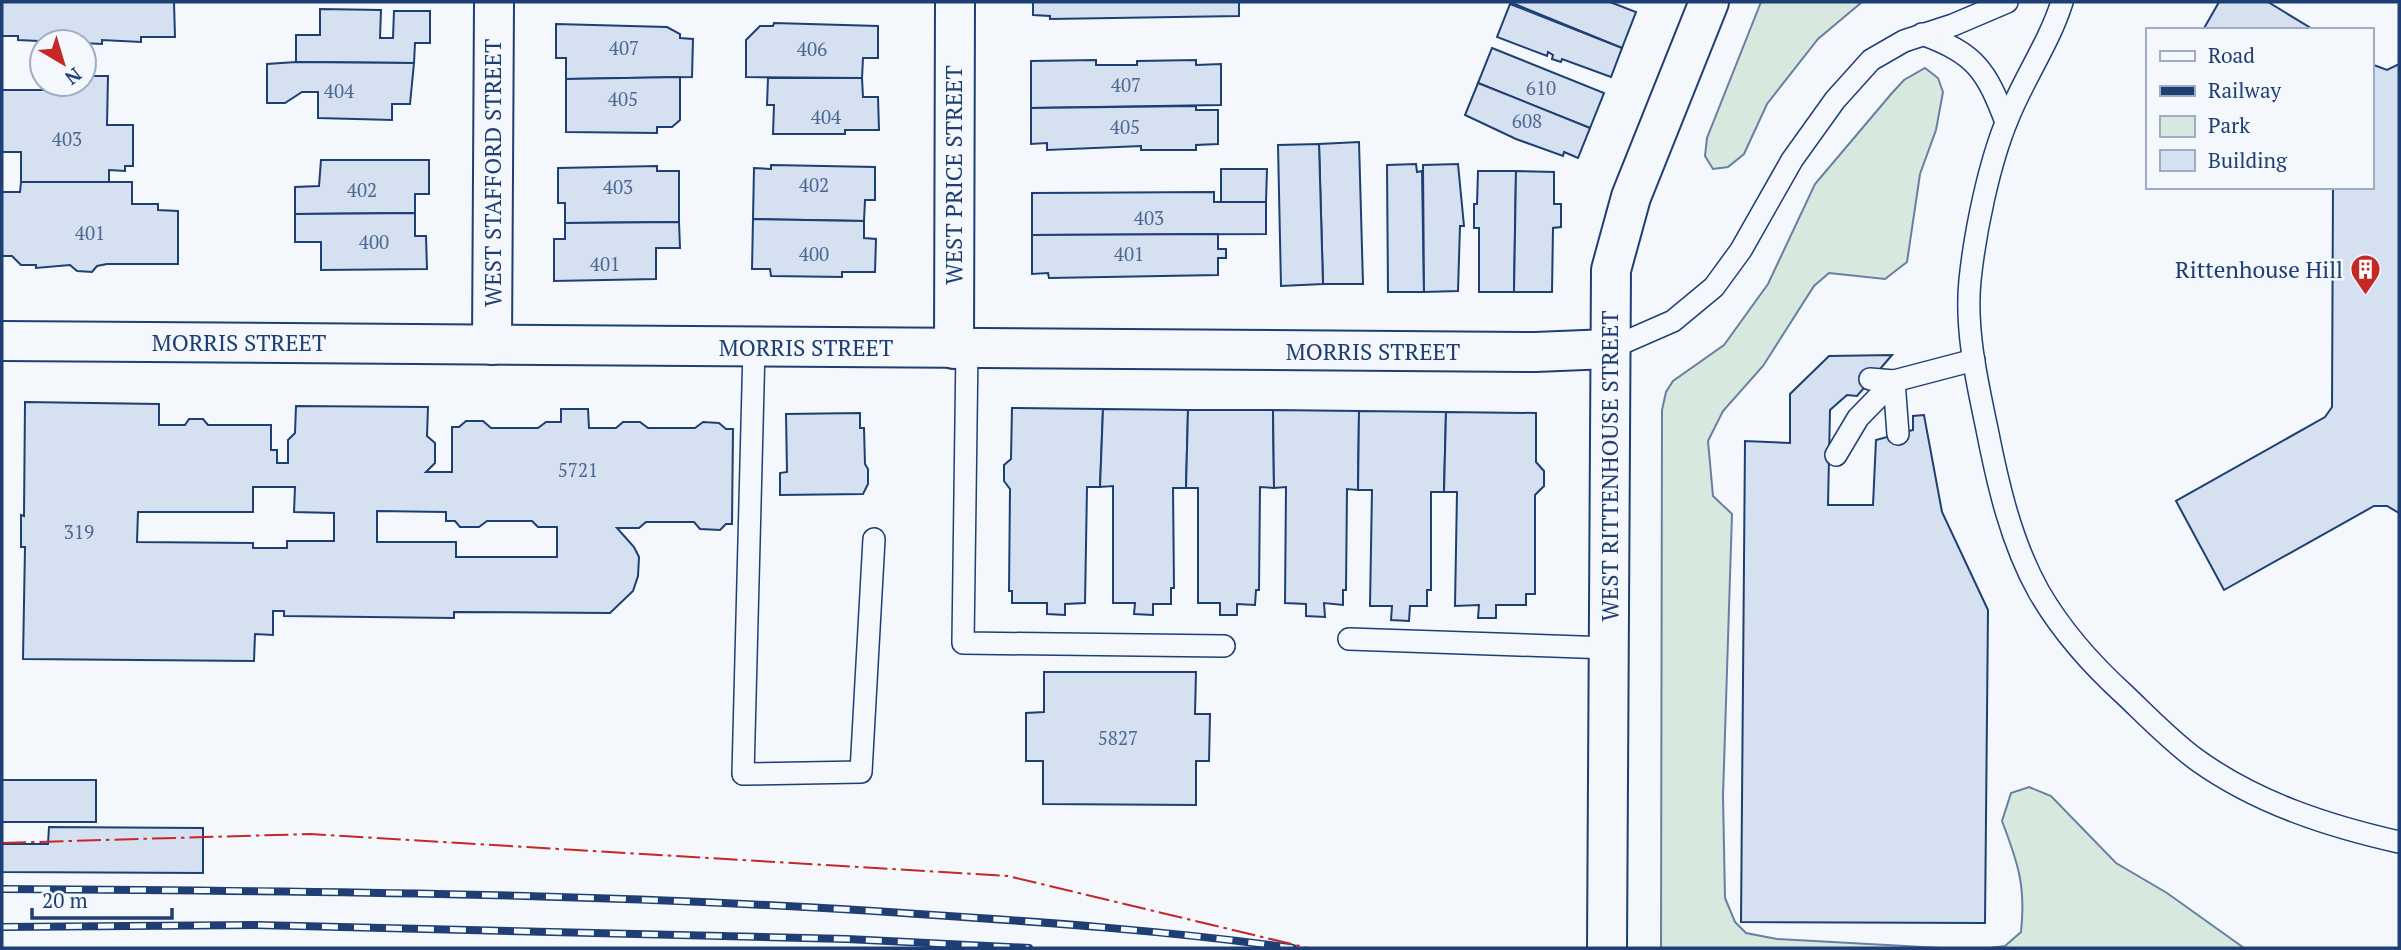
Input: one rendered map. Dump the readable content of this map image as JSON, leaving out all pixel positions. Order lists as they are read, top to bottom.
{
  "streets": {
    "street": [
      "WEST STAFFORD STREET",
      "WEST PRICE STREET",
      "MORRIS STREET",
      "WEST RITTENHOUSE STREET"
    ]
  },
  "crossings": [
    ["WEST STAFFORD STREET", "MORRIS STREET"],
    ["WEST PRICE STREET", "MORRIS STREET"],
    ["MORRIS STREET", "WEST RITTENHOUSE STREET"]
  ],
  "places": {
    "building": ["Rittenhouse Hill"]
  },
  "house_numbers": [
    "407",
    "406",
    "407",
    "610",
    "404",
    "405",
    "404",
    "608",
    "405",
    "403",
    "402",
    "403",
    "402",
    "403",
    "401",
    "400",
    "400",
    "401",
    "401",
    "5721",
    "319",
    "5827"
  ],
  "legend": [
    "Road",
    "Railway",
    "Park",
    "Building"
  ],
  "scale_bar": "20 m",
  "north": "bottom right"
}
